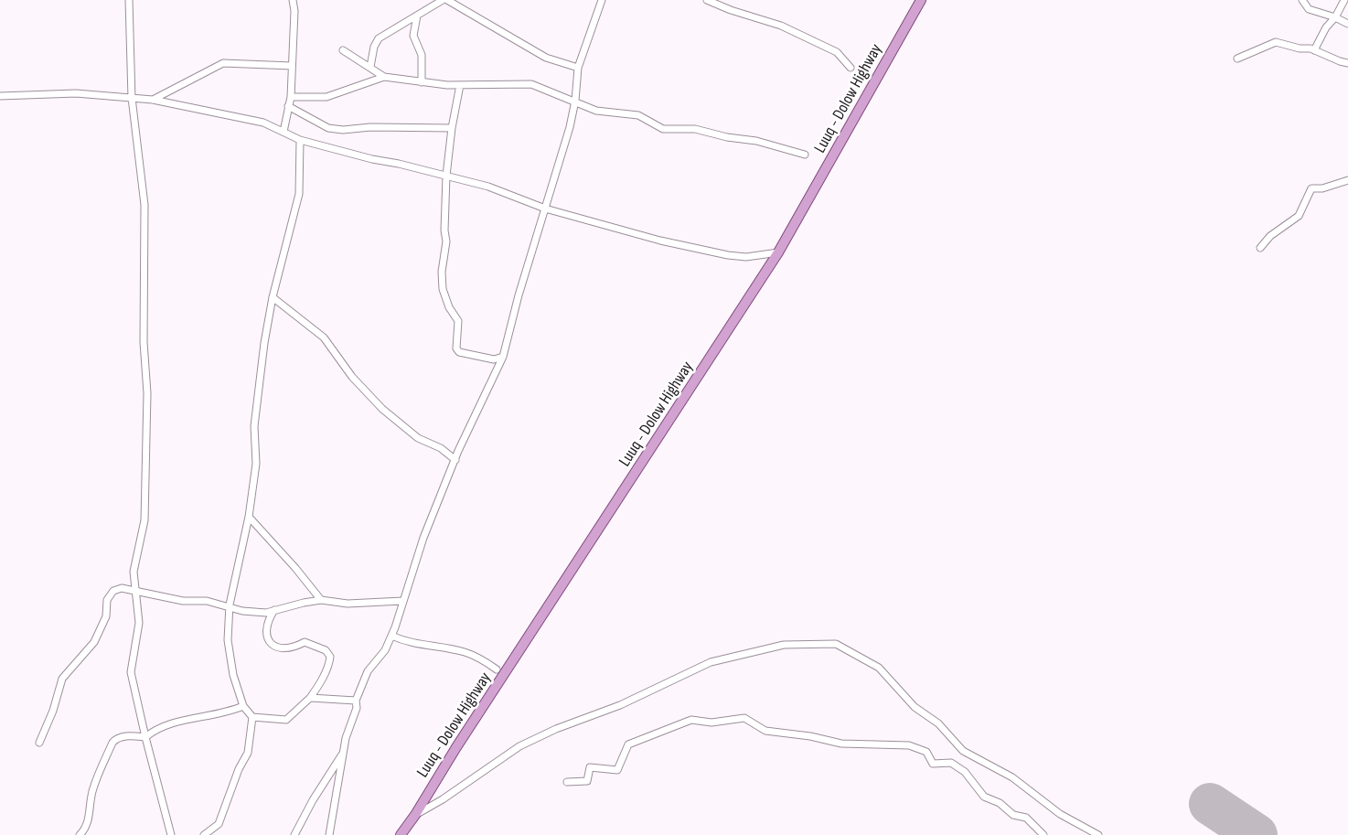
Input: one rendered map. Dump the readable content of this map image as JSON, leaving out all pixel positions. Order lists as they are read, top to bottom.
{
  "streets": {
    "main road": ["Luuq - Dolow Highway"]
  }
}
